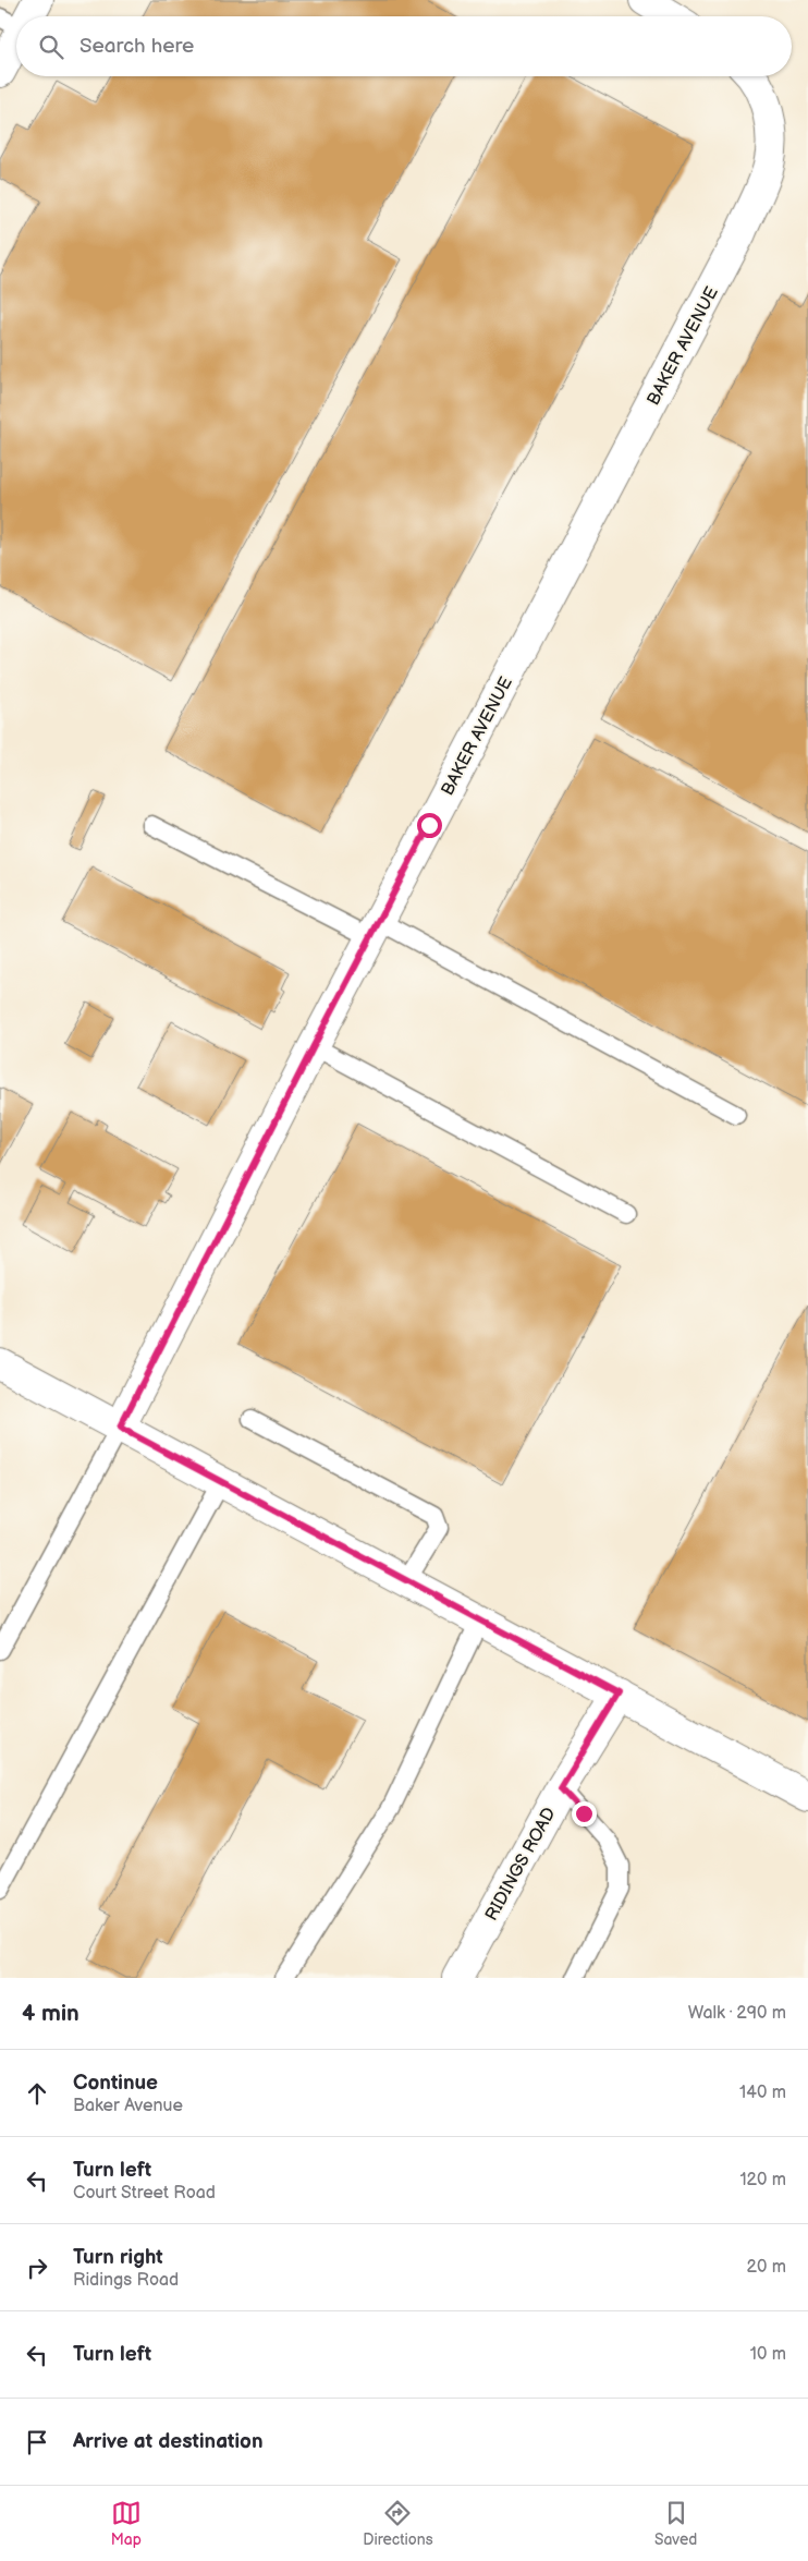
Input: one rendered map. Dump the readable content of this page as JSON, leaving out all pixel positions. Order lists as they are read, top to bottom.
{
  "streets": {
    "street": ["BAKER AVENUE", "RIDINGS ROAD"]
  },
  "page": {
    "search": "Search here",
    "heading": ["4 min", "Walk · 290 m"],
    "list": [
      ["Continue", "Baker Avenue", "140 m"],
      ["Turn left", "Court Street Road", "120 m"],
      ["Turn right", "Ridings Road", "20 m"],
      ["Turn left", "10 m"],
      "Arrive at destination"
    ],
    "nav": ["Map", "Directions", "Saved"]
  }
}
